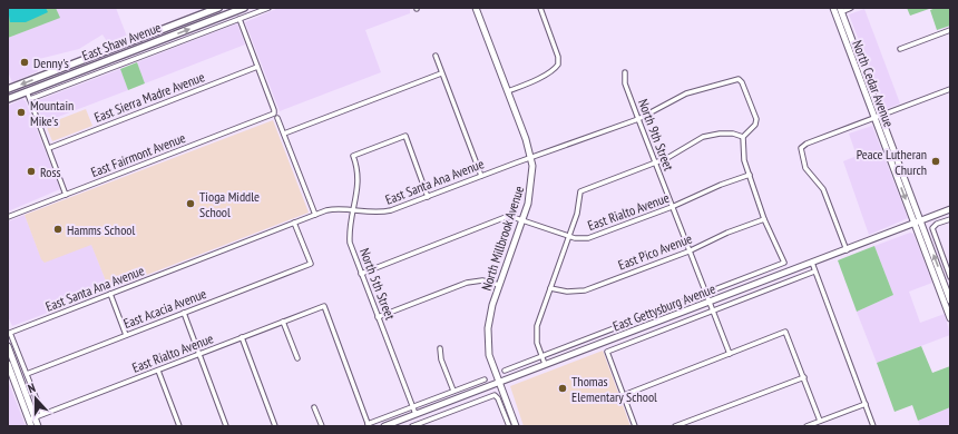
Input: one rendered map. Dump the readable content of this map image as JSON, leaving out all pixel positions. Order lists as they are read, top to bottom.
{
  "streets": {
    "main road": ["East Shaw Avenue"],
    "street": [
      "North Cedar Avenue",
      "East Sierra Madre Avenue",
      "North 9th Street",
      "East Fairmont Avenue",
      "East Santa Ana Avenue",
      "East Rialto Avenue",
      "North Millbrook Avenue",
      "East Pico Avenue",
      "North 5th Street",
      "East Gettysburg Avenue",
      "East Acacia Avenue"
    ]
  },
  "crossings": [
    ["North Cedar Avenue", "East Gettysburg Avenue"],
    ["East Sierra Madre Avenue", "East Fairmont Avenue"],
    ["North 9th Street", "East Santa Ana Avenue"],
    ["North 9th Street", "East Rialto Avenue"],
    ["North 9th Street", "East Pico Avenue"],
    ["North 9th Street", "East Gettysburg Avenue"],
    ["East Santa Ana Avenue", "North Millbrook Avenue"],
    ["East Santa Ana Avenue", "North 5th Street"],
    ["East Santa Ana Avenue", "East Acacia Avenue"],
    ["East Rialto Avenue", "North Millbrook Avenue"],
    ["East Rialto Avenue", "North 5th Street"],
    ["North Millbrook Avenue", "East Gettysburg Avenue"],
    ["North 5th Street", "East Gettysburg Avenue"]
  ],
  "places": [
    "Denny's",
    "Mountain Mike's",
    "Peace Lutheran Church",
    "Ross",
    "Tioga Middle School",
    "Hamms School",
    "Thomas Elementary School"
  ],
  "north": "top"
}
